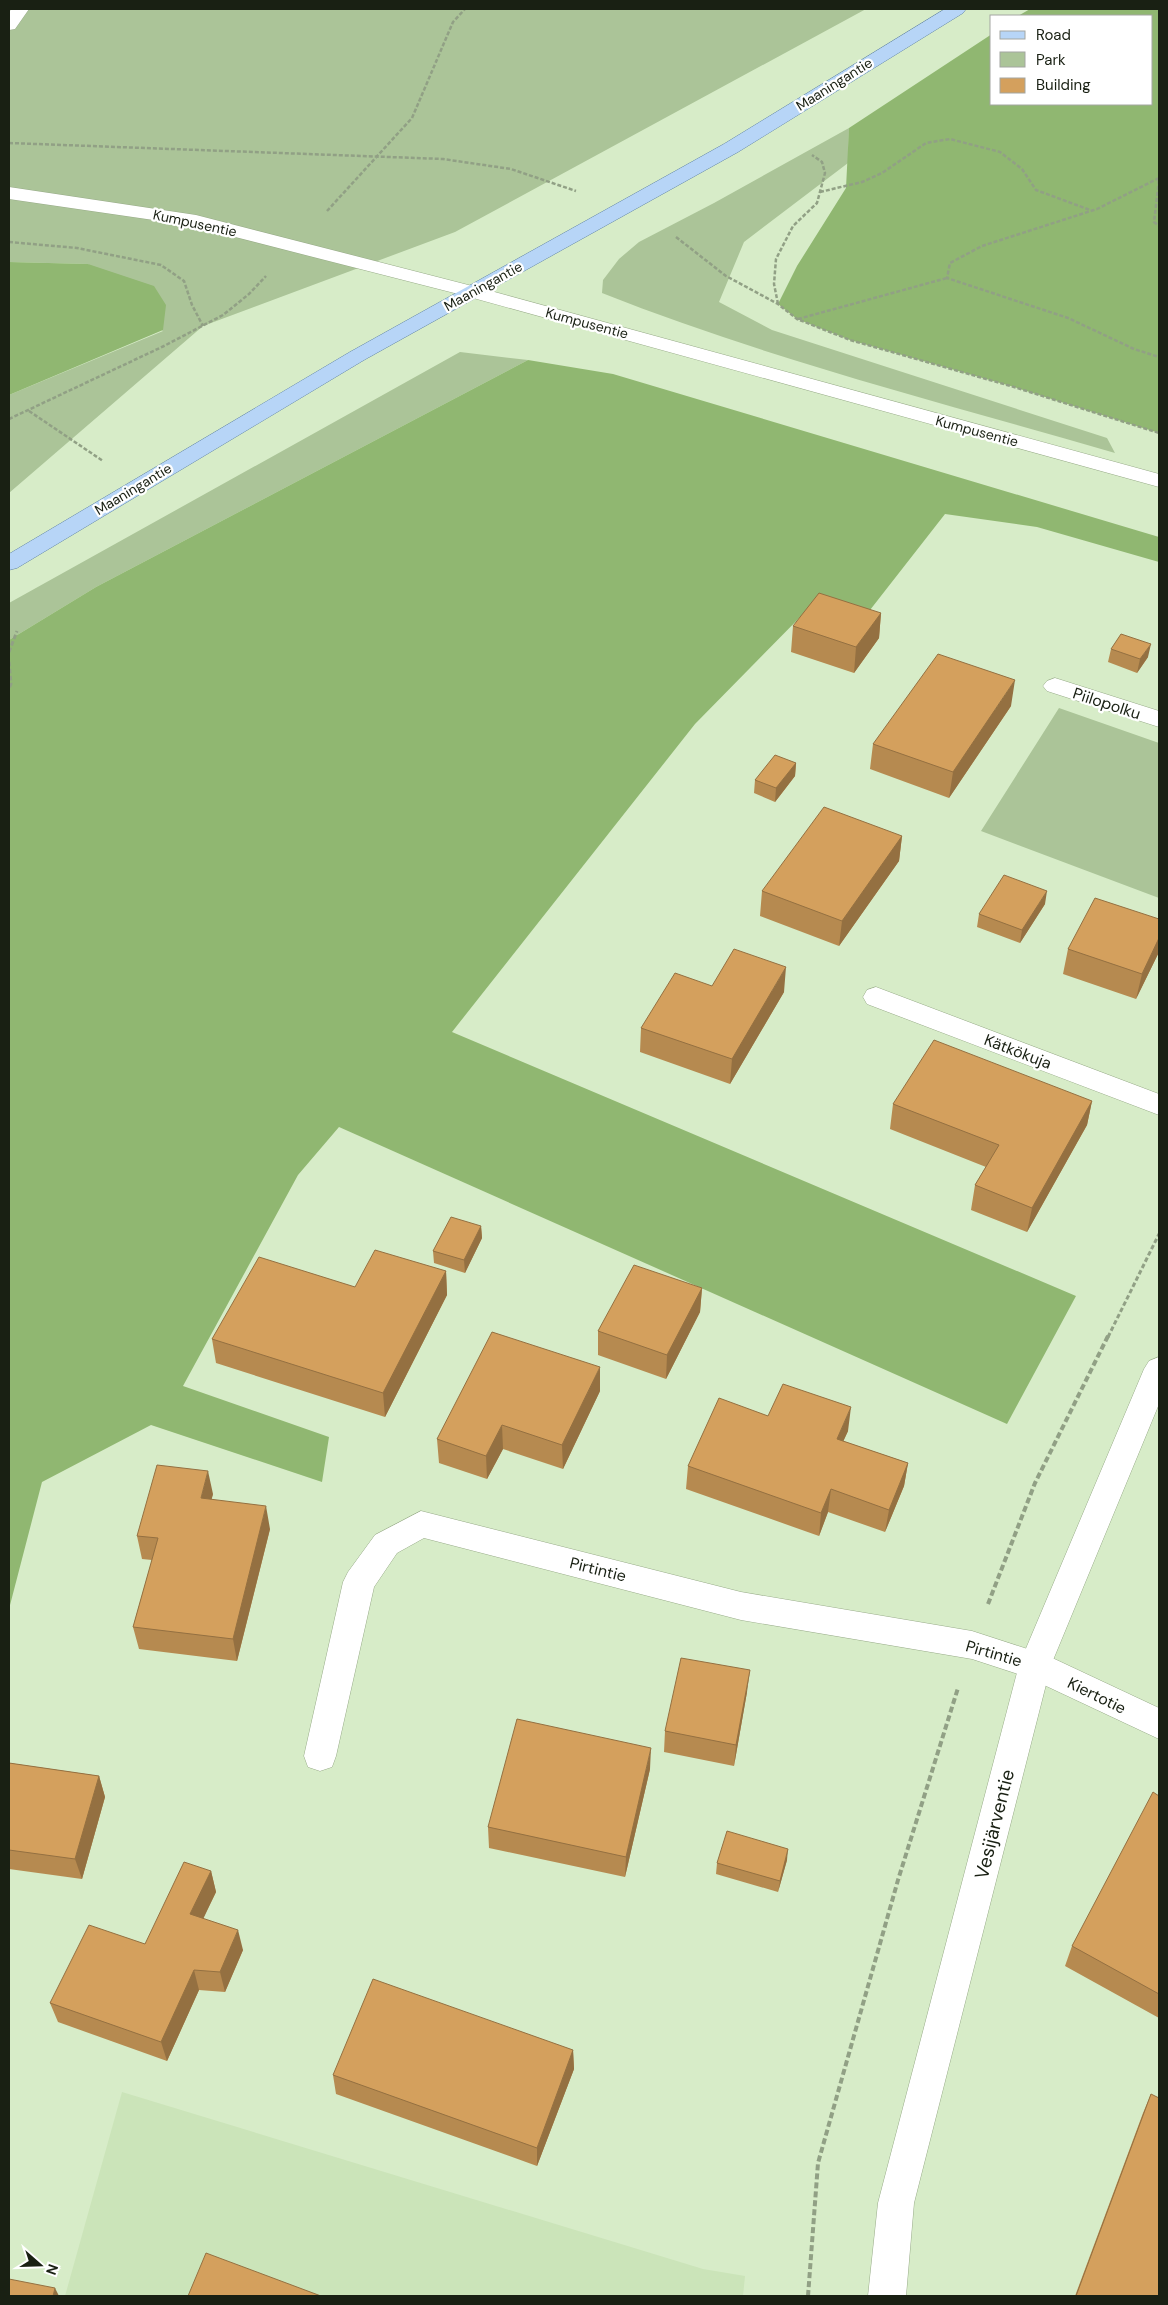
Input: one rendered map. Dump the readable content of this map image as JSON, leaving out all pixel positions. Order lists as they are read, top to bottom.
{
  "streets": {
    "main road": ["Maaningantie"],
    "street": [
      "Kumpusentie",
      "Piilopolku",
      "Kätkökuja",
      "Pirtintie",
      "Kiertotie",
      "Vesijärventie"
    ]
  },
  "crossings": [
    ["Maaningantie", "Kumpusentie"],
    ["Pirtintie", "Kiertotie"],
    ["Pirtintie", "Vesijärventie"],
    ["Kiertotie", "Vesijärventie"]
  ],
  "legend": ["Road", "Park", "Building"],
  "north": "right"
}
